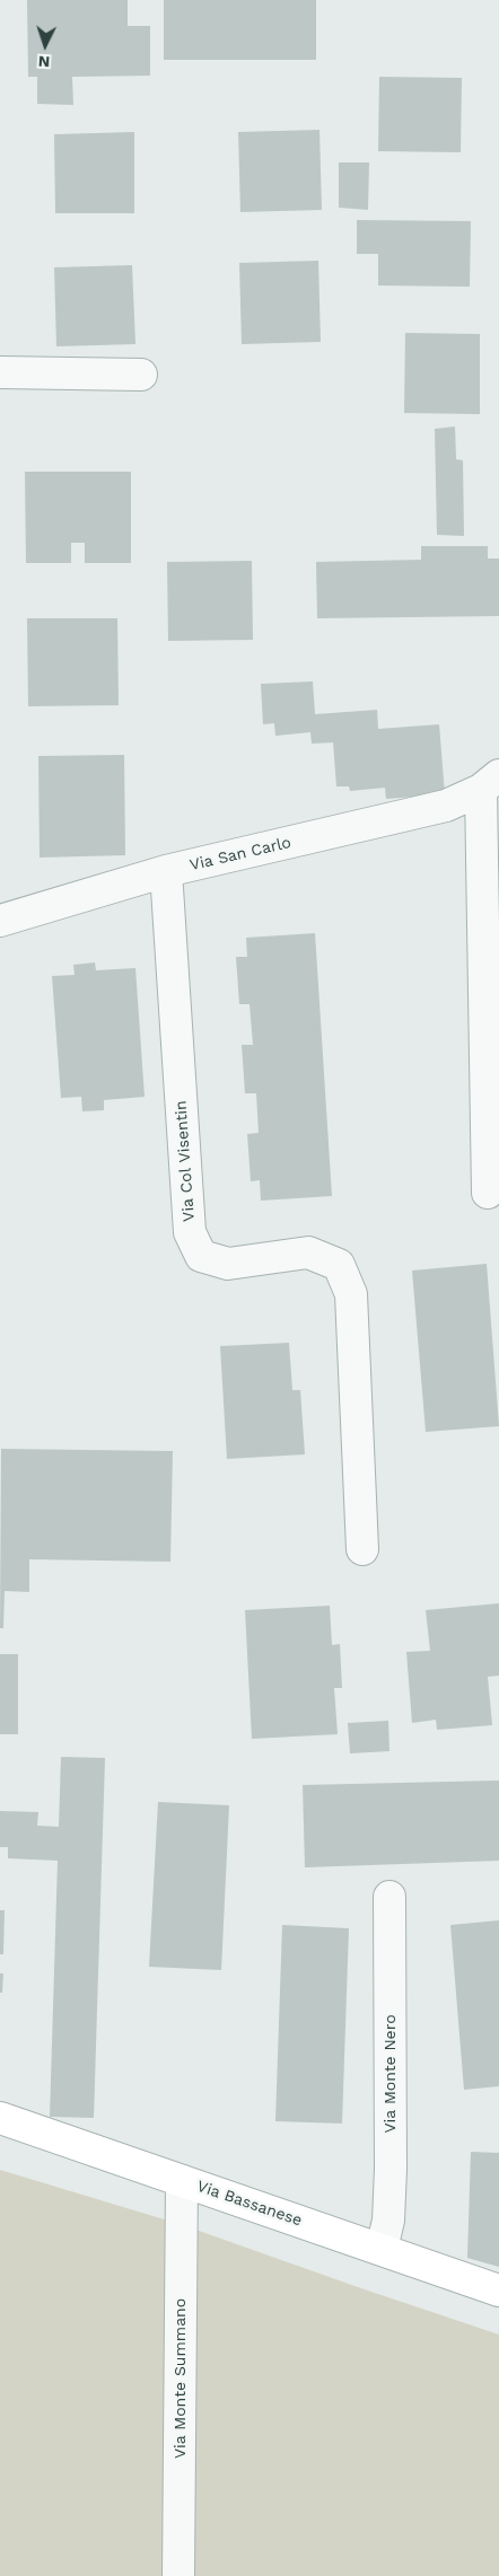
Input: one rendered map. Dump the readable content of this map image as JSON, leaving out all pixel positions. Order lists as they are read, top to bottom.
{
  "streets": {
    "main road": ["Via Bassanese"],
    "street": [
      "Via San Carlo",
      "Via Col Visentin",
      "Via Monte Nero",
      "Via Monte Summano"
    ]
  },
  "crossings": [
    ["Via San Carlo", "Via Col Visentin"],
    ["Via Monte Nero", "Via Bassanese"],
    ["Via Bassanese", "Via Monte Summano"]
  ],
  "north": "bottom"
}
